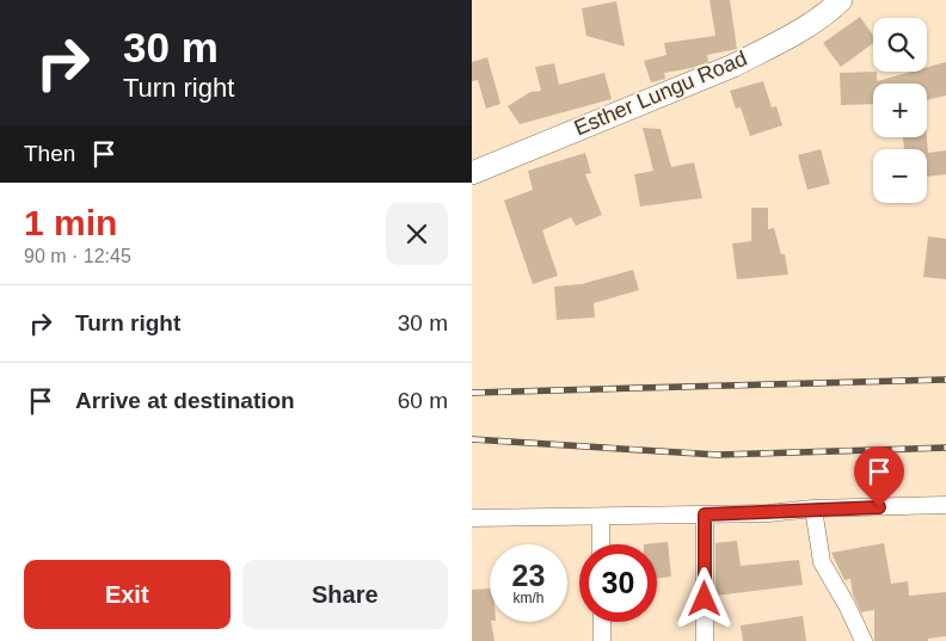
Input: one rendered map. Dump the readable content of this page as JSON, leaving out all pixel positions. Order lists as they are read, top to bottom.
{
  "streets": {
    "street": ["Esther Lungu Road"]
  },
  "page": {
    "turn": ["30 m", "Turn right"],
    "map_buttons": ["+", "−"],
    "then": "Then",
    "heading": ["1 min", "90 m · 12:45"],
    "list": [
      {
        "name": "Turn right",
        "value": "30 m"
      },
      {
        "name": "Arrive at destination",
        "value": "60 m"
      }
    ],
    "speed": "23 km/h",
    "limit": "30",
    "buttons": ["Exit", "Share"]
  }
}
